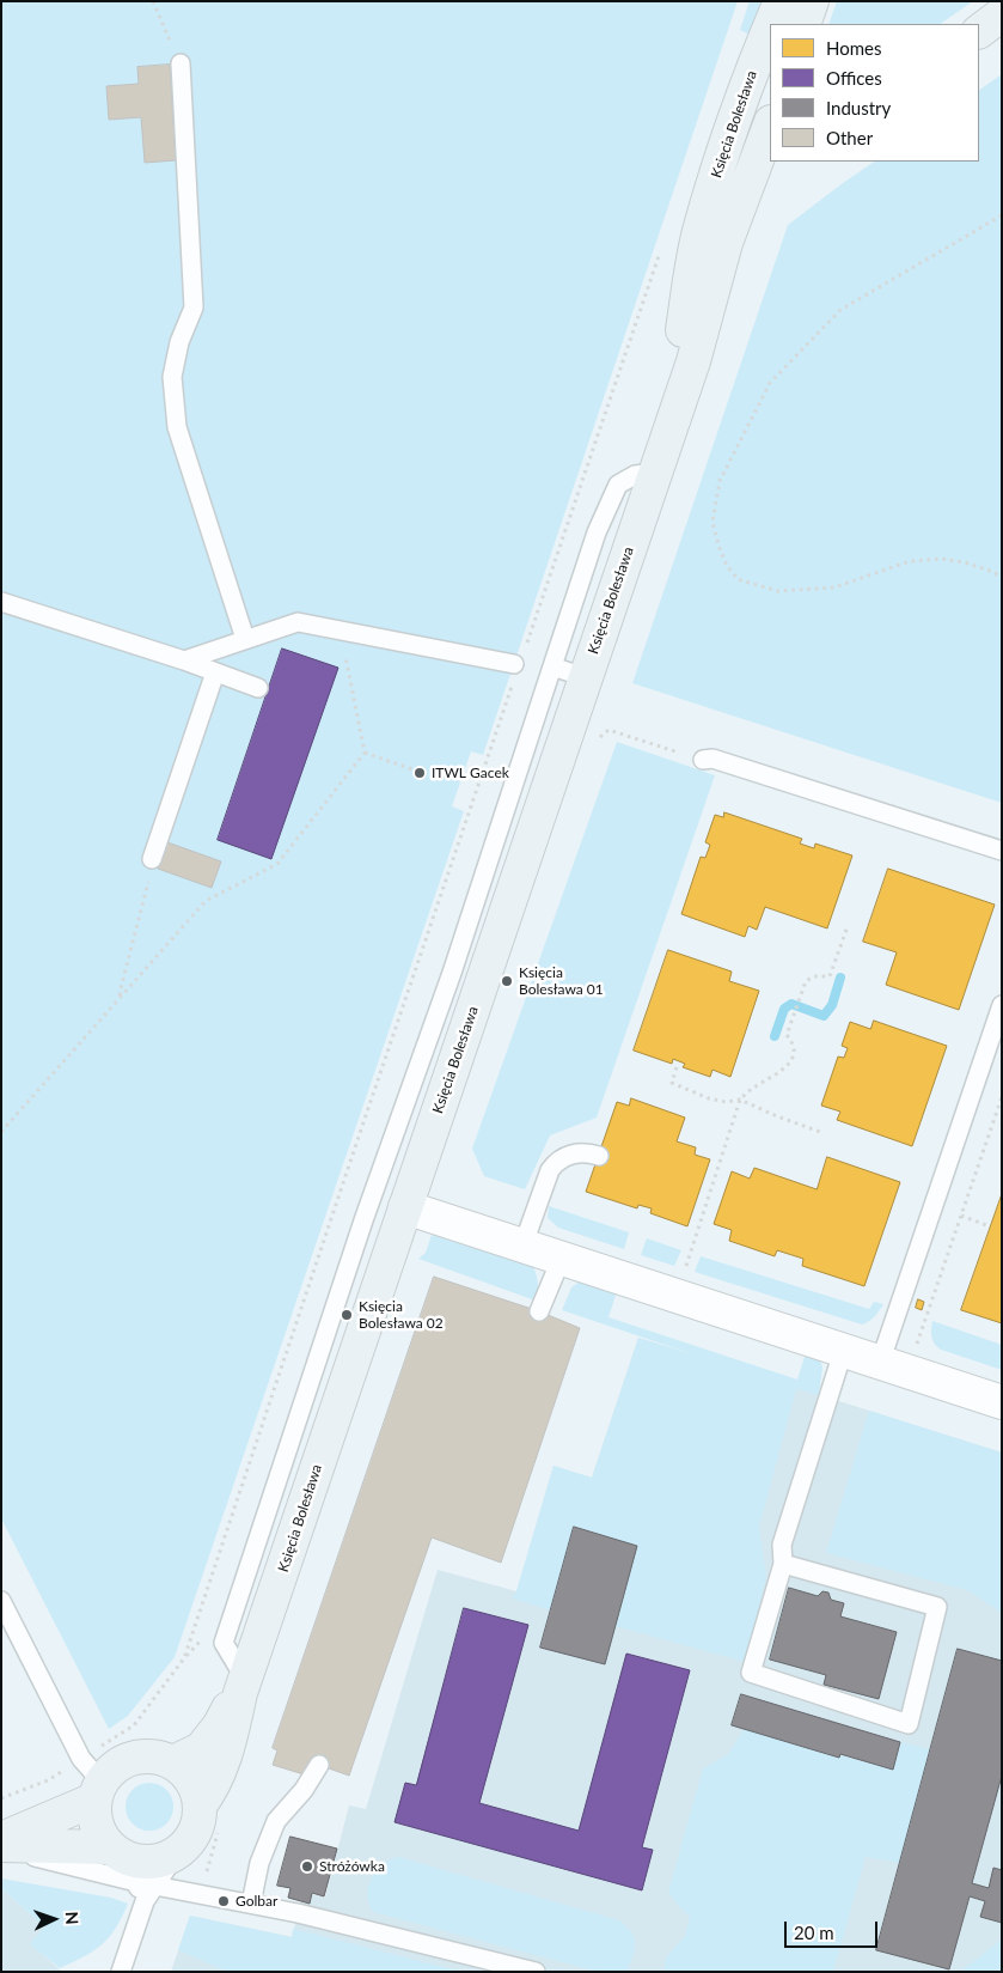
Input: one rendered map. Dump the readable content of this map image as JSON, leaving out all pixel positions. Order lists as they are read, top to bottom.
{
  "streets": {
    "street": ["Księcia Bolesława"]
  },
  "places": [
    "ITWL Gacek",
    "Księcia Bolesława 01",
    "Księcia Bolesława 02",
    "Stróżówka",
    "Golbar"
  ],
  "legend": [
    "Homes",
    "Offices",
    "Industry",
    "Other"
  ],
  "scale_bar": "20 m",
  "north": "right"
}
